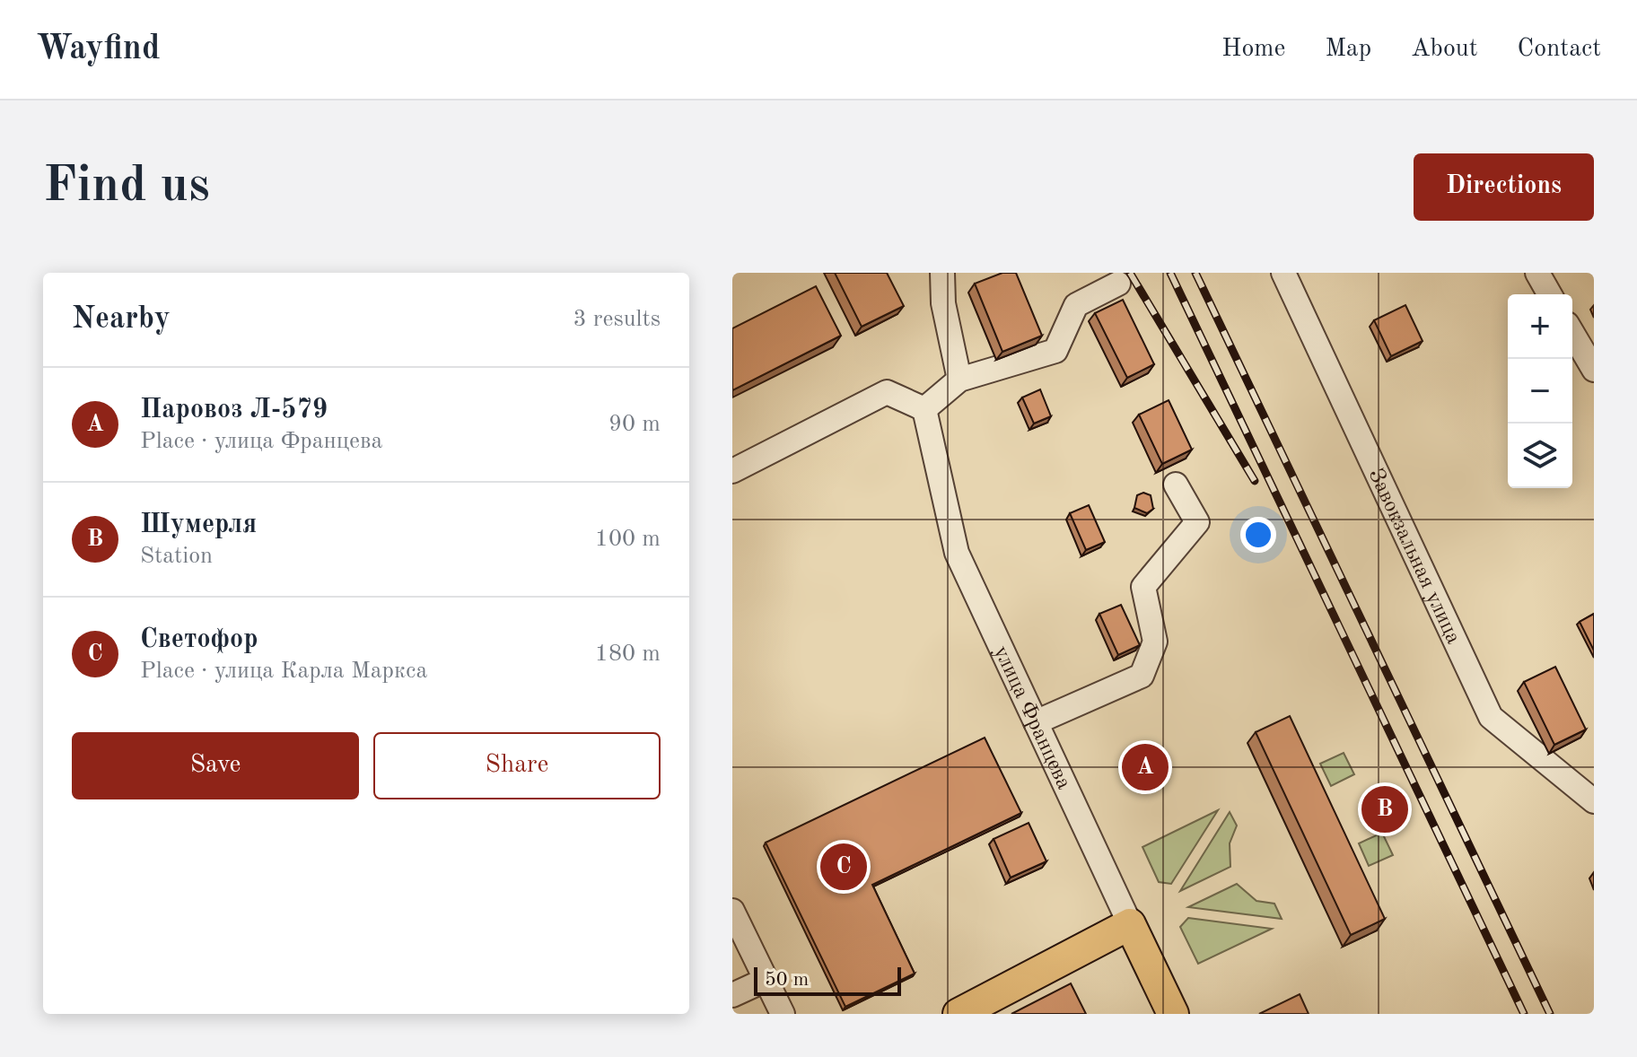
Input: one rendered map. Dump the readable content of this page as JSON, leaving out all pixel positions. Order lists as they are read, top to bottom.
{
  "streets": {
    "main road": ["улица Францева"],
    "street": ["Завокзальная улица"]
  },
  "scale_bar": "50 m",
  "page": {
    "header": "Wayfind",
    "nav": [
      "Home",
      "Map",
      "About",
      "Contact"
    ],
    "buttons": [
      "Directions",
      ["Save", "Share"]
    ],
    "title": "Find us",
    "heading": ["Nearby", "3 results"],
    "map_buttons": ["+", "−"],
    "list": [
      {
        "mark": "A",
        "name": "Паровоз Л-579",
        "note": "Place · улица Францева",
        "value": "90 m"
      },
      {
        "mark": "B",
        "name": "Шумерля",
        "note": "Station",
        "value": "100 m"
      },
      {
        "mark": "C",
        "name": "Светофор",
        "note": "Place · улица Карла Маркса",
        "value": "180 m"
      }
    ],
    "pins": ["A", "B", "C"],
    "scale": "50 m"
  }
}
